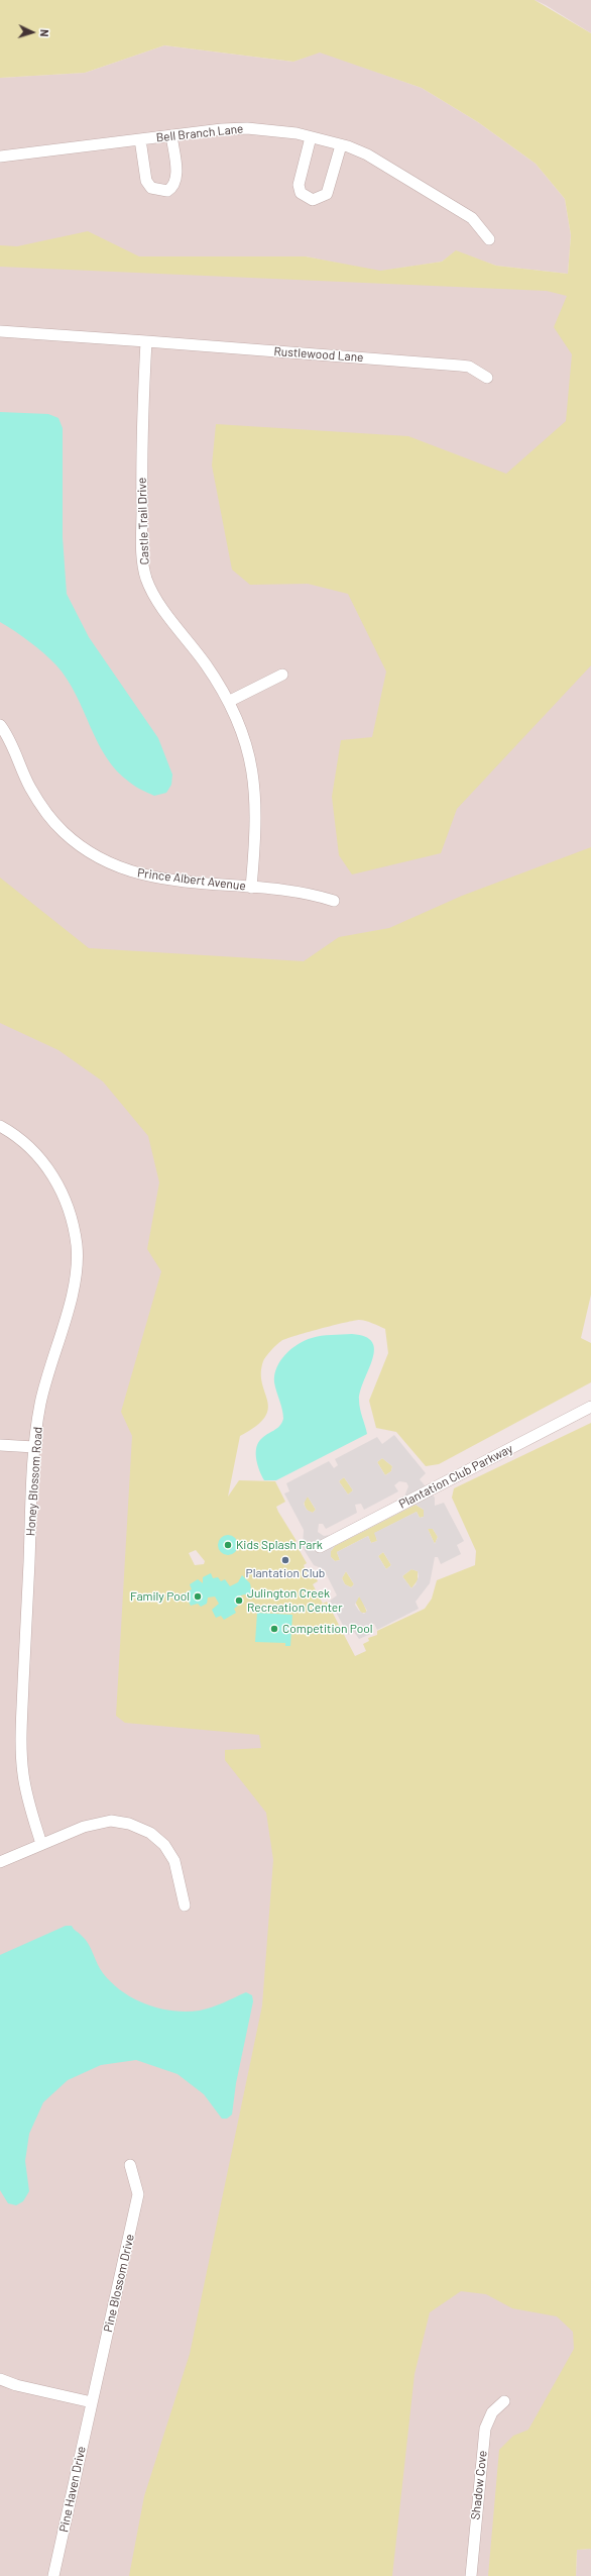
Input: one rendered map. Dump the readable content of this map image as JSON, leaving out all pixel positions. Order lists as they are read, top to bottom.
{
  "streets": {
    "street": [
      "Bell Branch Lane",
      "Rustlewood Lane",
      "Castle Trail Drive",
      "Prince Albert Avenue",
      "Plantation Club Parkway",
      "Honey Blossom Road",
      "Pine Blossom Drive",
      "Shadow Cove",
      "Pine Haven Drive"
    ]
  },
  "crossings": [
    ["Rustlewood Lane", "Castle Trail Drive"],
    ["Castle Trail Drive", "Prince Albert Avenue"],
    ["Pine Blossom Drive", "Pine Haven Drive"]
  ],
  "places": [
    "Kids Splash Park",
    "Plantation Club",
    "Family Pool",
    "Julington Creek Recreation Center",
    "Competition Pool"
  ],
  "north": "right"
}
